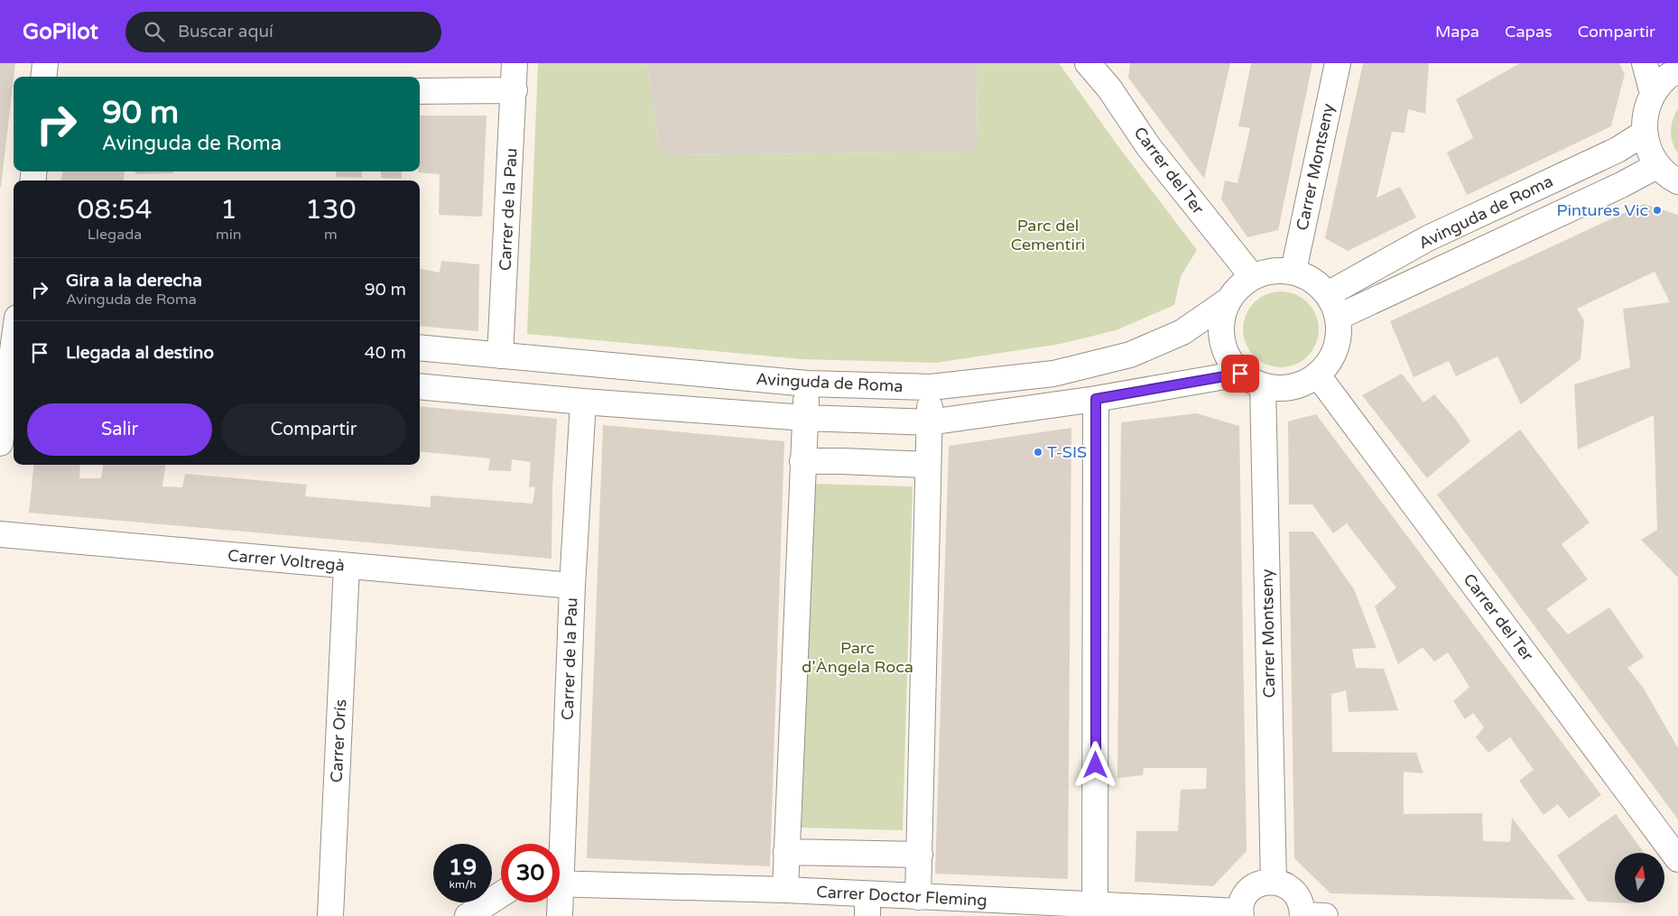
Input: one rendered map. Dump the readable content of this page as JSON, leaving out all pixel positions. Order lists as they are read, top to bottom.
{
  "streets": {
    "street": [
      "Carrer Montseny",
      "Carrer del Ter",
      "Carrer de la Pau",
      "Avinguda de Roma",
      "Carrer Voltregà",
      "Carrer Orís",
      "Carrer Doctor Fleming"
    ]
  },
  "crossings": [
    ["Carrer Montseny", "Carrer del Ter"],
    ["Carrer Montseny", "Avinguda de Roma"],
    ["Carrer del Ter", "Avinguda de Roma"],
    ["Carrer de la Pau", "Avinguda de Roma"],
    ["Carrer de la Pau", "Carrer Voltregà"],
    ["Carrer Voltregà", "Carrer Orís"]
  ],
  "parks": ["Parc del Cementiri", "Parc d'Àngela Roca"],
  "places": ["Pintures Vic", "T-SIS"],
  "north": "top",
  "page": {
    "header": "GoPilot",
    "search": "Buscar aquí",
    "nav": ["Mapa", "Capas", "Compartir"],
    "turn": ["90 m", "Avinguda de Roma"],
    "eta": [
      "08:54",
      "Llegada",
      "1",
      "min",
      "130",
      "m"
    ],
    "list": [
      {
        "name": "Gira a la derecha",
        "note": "Avinguda de Roma",
        "value": "90 m"
      },
      {
        "name": "Llegada al destino",
        "value": "40 m"
      }
    ],
    "buttons": ["Salir", "Compartir"],
    "speed": "19 km/h",
    "limit": "30"
  }
}
